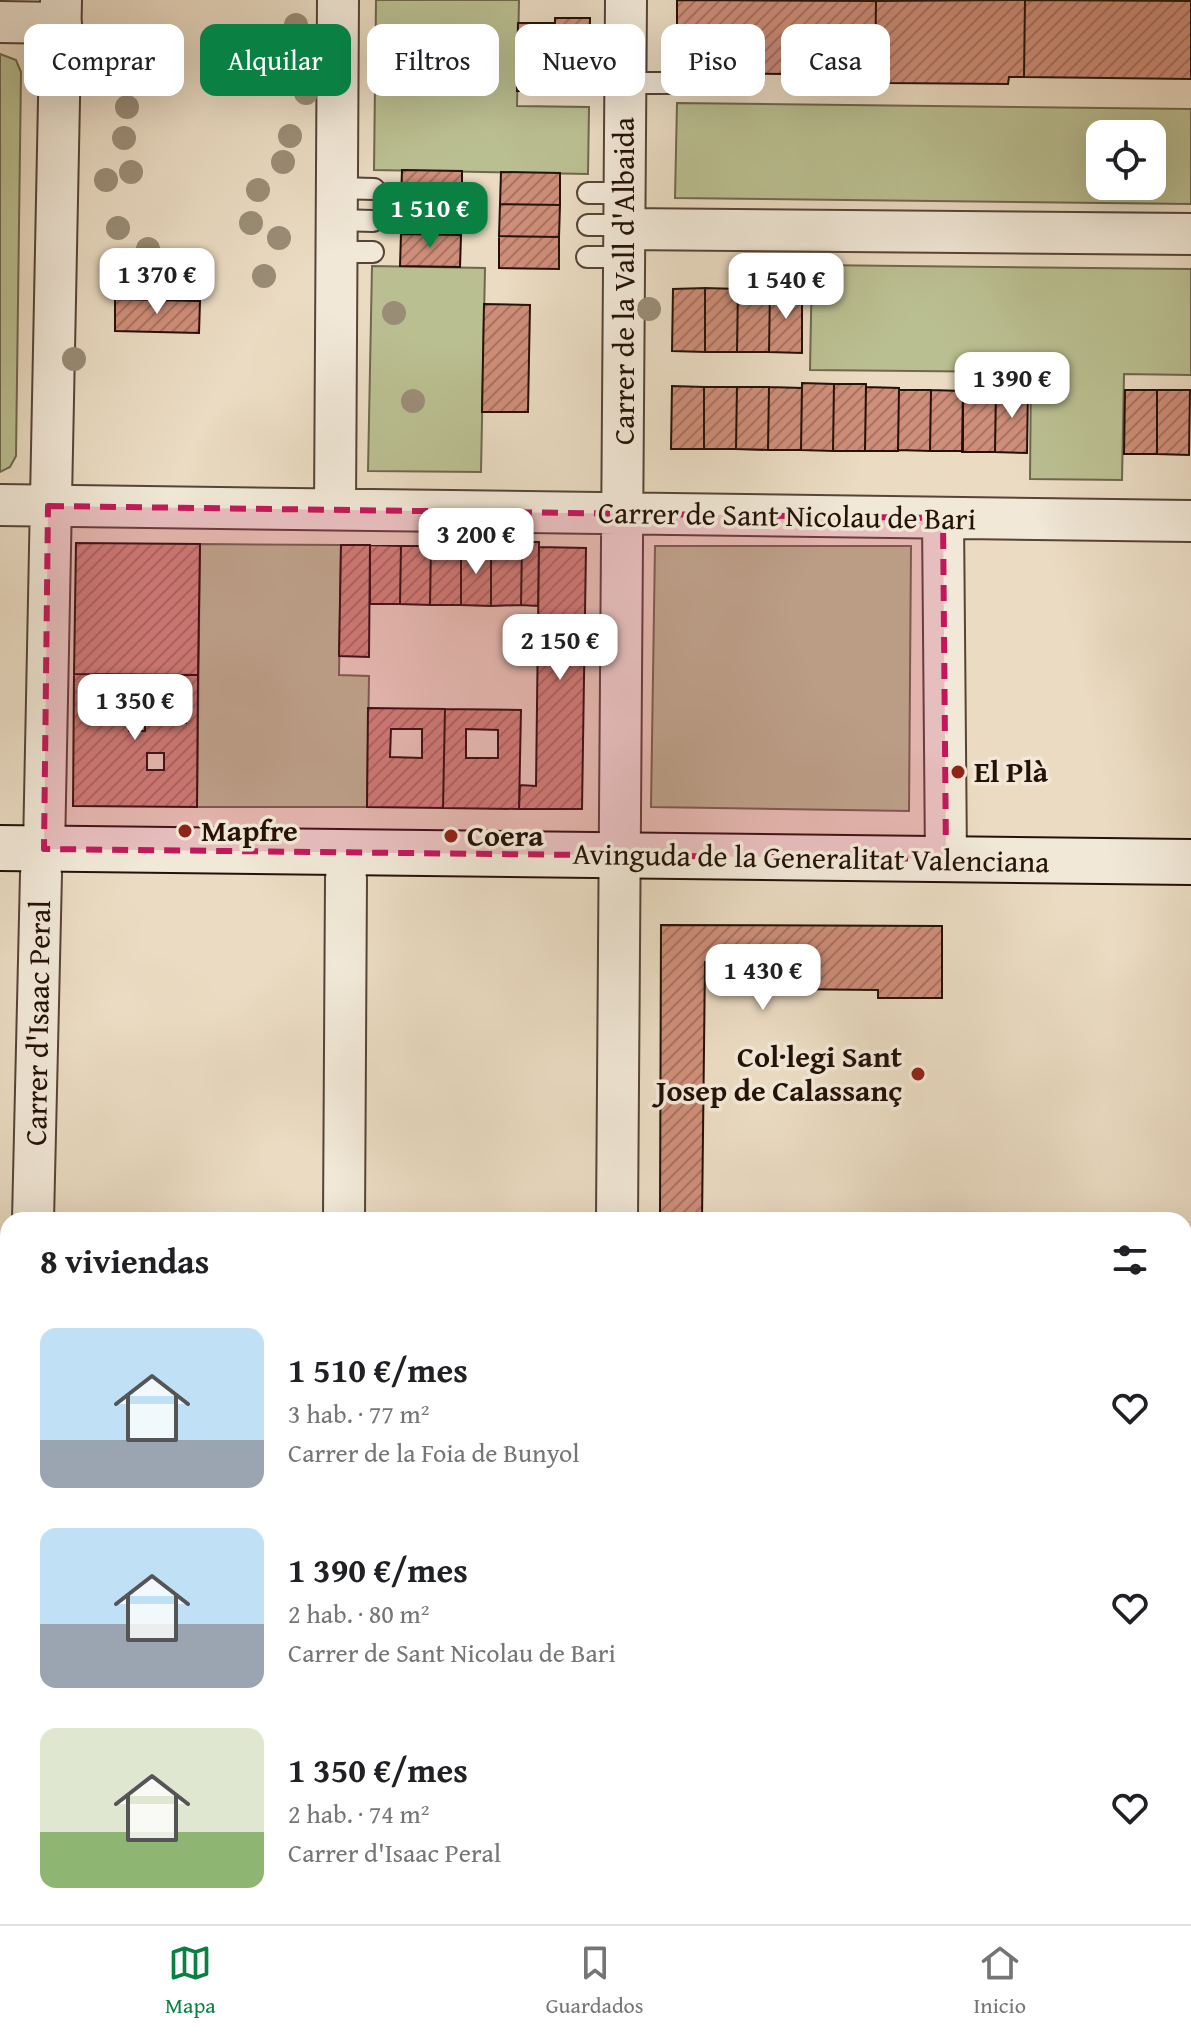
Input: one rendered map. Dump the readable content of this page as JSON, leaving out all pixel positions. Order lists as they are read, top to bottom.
{
  "streets": {
    "street": [
      "Carrer de la Vall d'Albaida",
      "Carrer de Sant Nicolau de Bari",
      "Avinguda de la Generalitat Valenciana",
      "Carrer d'Isaac Peral"
    ]
  },
  "crossings": [
    ["Carrer de la Vall d'Albaida", "Carrer de Sant Nicolau de Bari"],
    ["Carrer de la Vall d'Albaida", "Avinguda de la Generalitat Valenciana"],
    ["Carrer de Sant Nicolau de Bari", "Carrer d'Isaac Peral"],
    ["Avinguda de la Generalitat Valenciana", "Carrer d'Isaac Peral"]
  ],
  "places": [
    "El Plà",
    "Mapfre",
    "Coera",
    "Col·legi Sant Josep de Calassanç"
  ],
  "page": {
    "chip": [
      "Comprar",
      "Alquilar",
      "Filtros",
      "Nuevo",
      "Piso",
      "Casa"
    ],
    "price": [
      "1 510 €",
      "1 370 €",
      "1 540 €",
      "1 390 €",
      "3 200 €",
      "2 150 €",
      "1 350 €",
      "1 430 €"
    ],
    "heading": "8 viviendas",
    "list": [
      {
        "name": "1 510 €/mes",
        "note": "3 hab. · 77 m² · Carrer de la Foia de Bunyol"
      },
      {
        "name": "1 390 €/mes",
        "note": "2 hab. · 80 m² · Carrer de Sant Nicolau de Bari"
      },
      {
        "name": "1 350 €/mes",
        "note": "2 hab. · 74 m² · Carrer d'Isaac Peral"
      }
    ],
    "tabs": ["Mapa", "Guardados", "Inicio"]
  }
}
